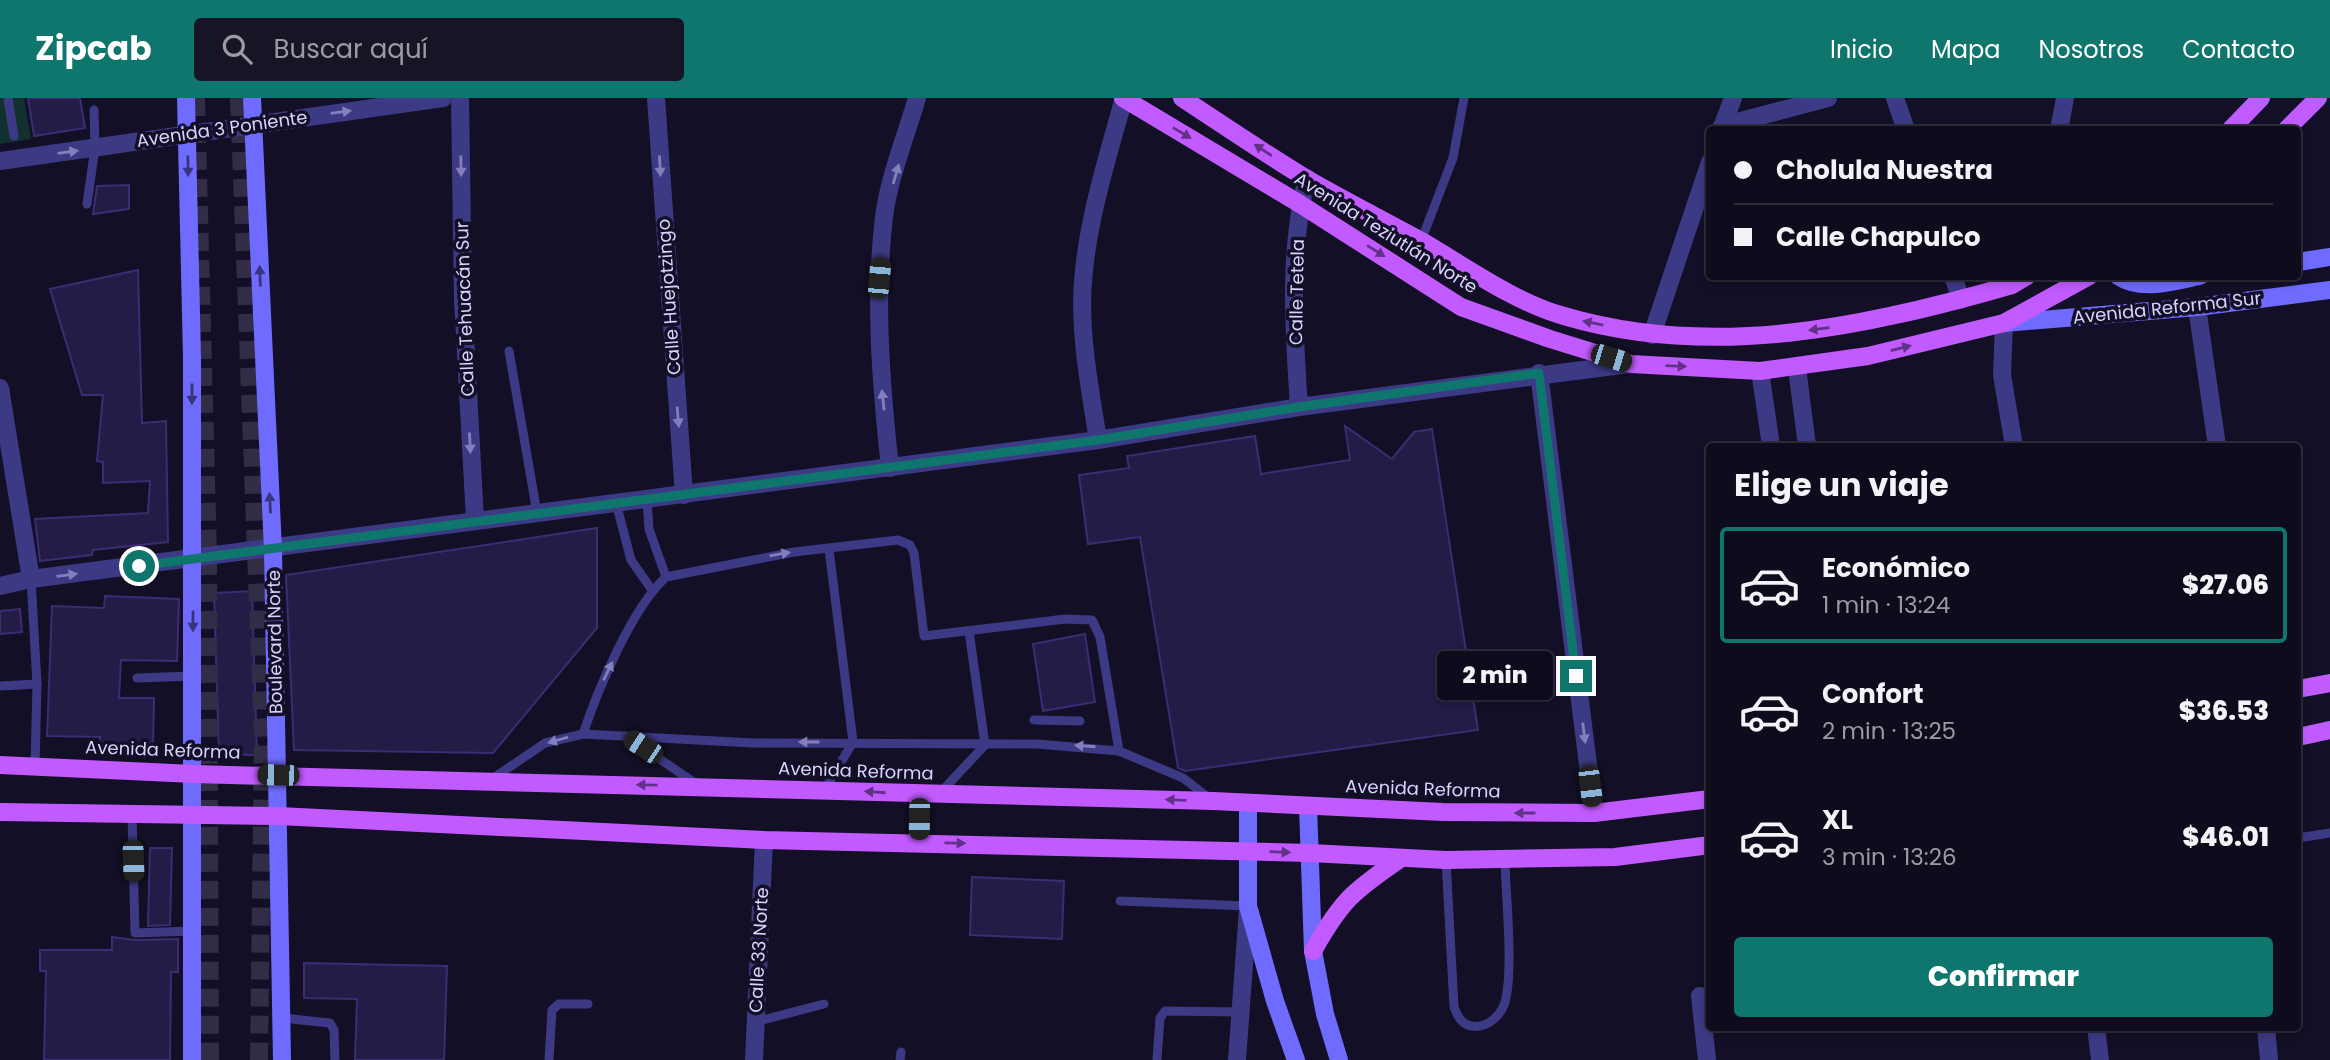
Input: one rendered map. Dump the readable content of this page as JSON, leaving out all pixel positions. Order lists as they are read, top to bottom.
{
  "streets": {
    "main road": [
      "Avenida Teziutlán Norte",
      "Avenida Reforma Sur",
      "Boulevard Norte",
      "Avenida Reforma"
    ],
    "street": [
      "Avenida 3 Poniente",
      "Calle Tetela",
      "Calle Huejotzingo",
      "Calle Tehuacán Sur",
      "Calle 33 Norte"
    ]
  },
  "crossings": [
    ["Avenida 3 Poniente", "Boulevard Norte"],
    ["Avenida Teziutlán Norte", "Calle Tetela"],
    ["Avenida Teziutlán Norte", "Avenida Reforma Sur"],
    ["Boulevard Norte", "Avenida Reforma"]
  ],
  "one_way": ["Avenida 3 Poniente", "Calle Huejotzingo", "Calle Tehuacán Sur"],
  "page": {
    "header": "Zipcab",
    "search": "Buscar aquí",
    "nav": [
      "Inicio",
      "Mapa",
      "Nosotros",
      "Contacto"
    ],
    "banner": ["Cholula Nuestra", "Calle Chapulco"],
    "heading": "Elige un viaje",
    "list": [
      {
        "name": "Económico",
        "note": "1 min · 13:24",
        "value": "$27.06"
      },
      {
        "name": "Confort",
        "note": "2 min · 13:25",
        "value": "$36.53"
      },
      {
        "name": "XL",
        "note": "3 min · 13:26",
        "value": "$46.01"
      }
    ],
    "bubble": "2 min",
    "buttons": "Confirmar"
  }
}
